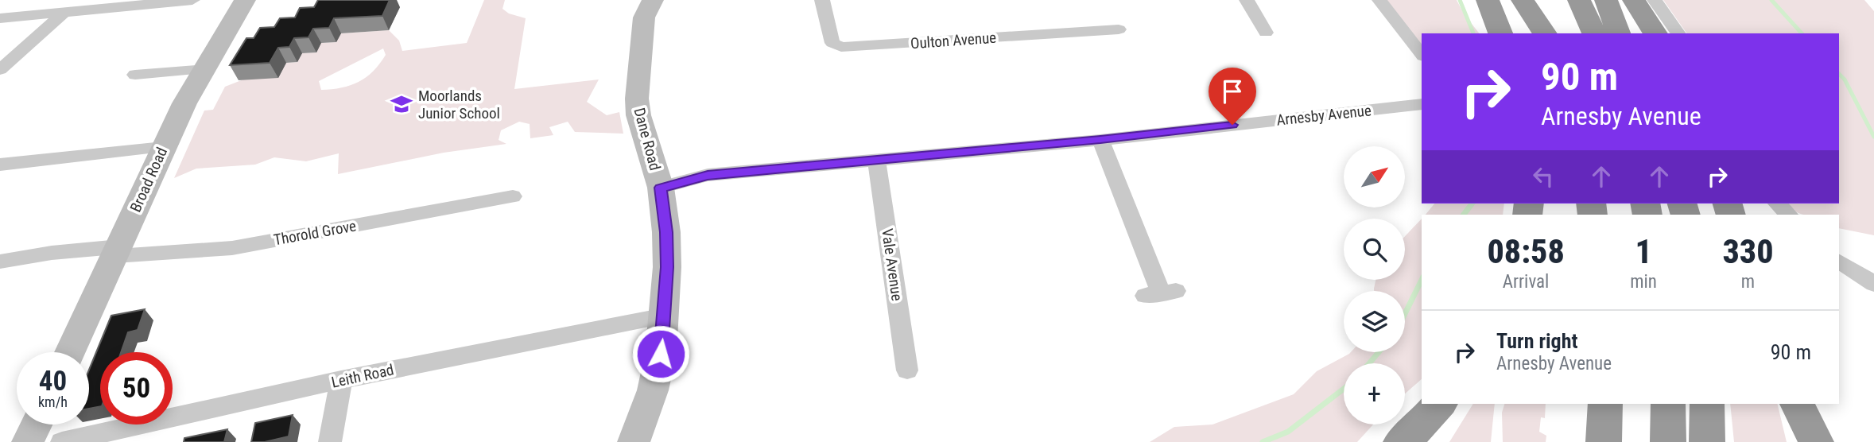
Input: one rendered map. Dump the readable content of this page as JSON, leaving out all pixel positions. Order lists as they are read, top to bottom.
{
  "streets": {
    "main road": ["Dane Road", "Broad Road"],
    "street": [
      "Oulton Avenue",
      "Arnesby Avenue",
      "Thorold Grove",
      "Vale Avenue",
      "Leith Road"
    ]
  },
  "crossings": [
    ["Arnesby Avenue", "Dane Road"],
    ["Arnesby Avenue", "Vale Avenue"],
    ["Dane Road", "Leith Road"],
    ["Broad Road", "Thorold Grove"]
  ],
  "places": {
    "school or university": ["Moorlands Junior School"]
  },
  "north": "top right",
  "page": {
    "turn": ["90 m", "Arnesby Avenue"],
    "map_buttons": "+",
    "eta": [
      "08:58",
      "Arrival",
      "1",
      "min",
      "330",
      "m"
    ],
    "list": [
      {
        "name": "Turn right",
        "note": "Arnesby Avenue",
        "value": "90 m"
      }
    ],
    "speed": "40 km/h",
    "limit": "50"
  }
}
